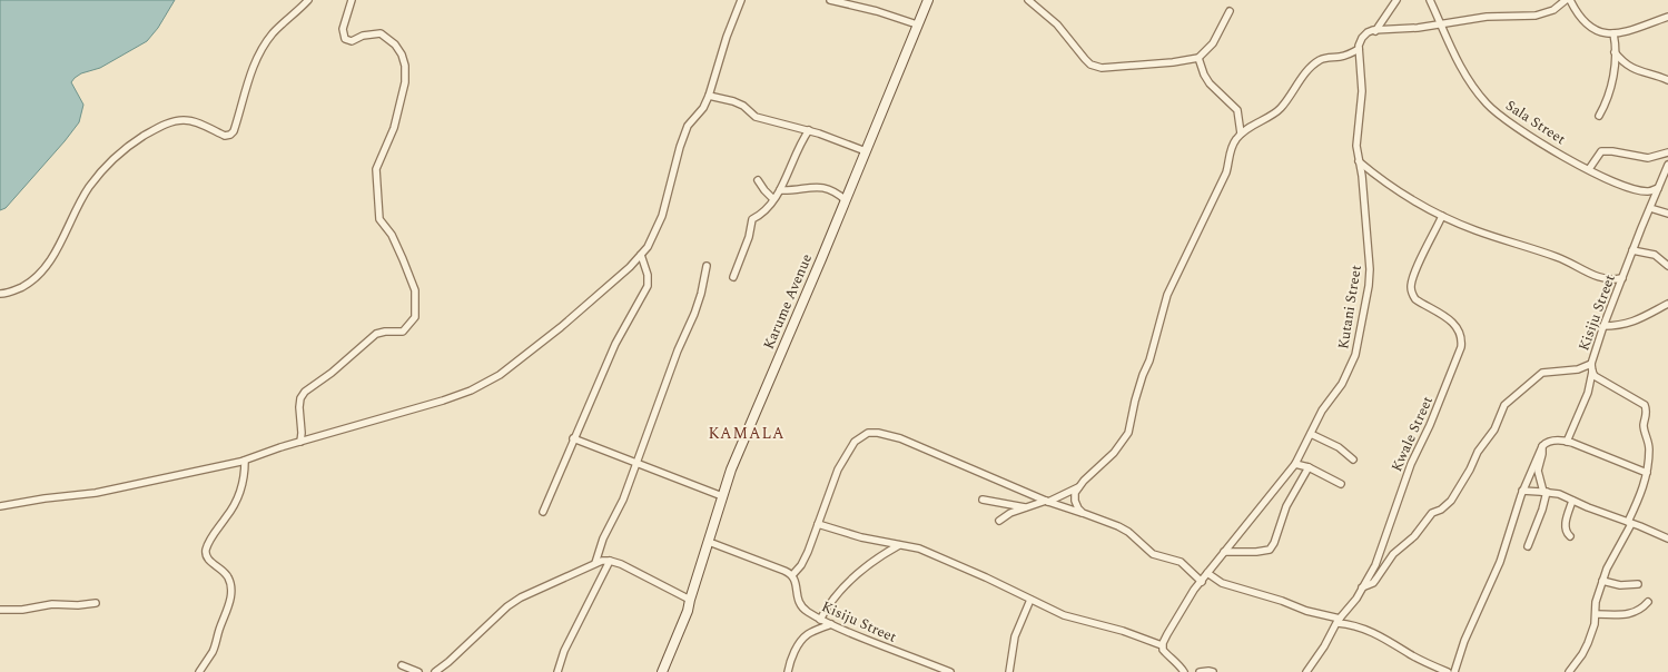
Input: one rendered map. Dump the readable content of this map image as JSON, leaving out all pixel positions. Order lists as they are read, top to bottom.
{
  "streets": {
    "street": [
      "Sala Street",
      "Karume Avenue",
      "Kutani Street",
      "Kisiju Street",
      "Kwale Street"
    ]
  },
  "crossings": [
    ["Sala Street", "Kisiju Street"]
  ],
  "districts": ["KAMALA"]
}
